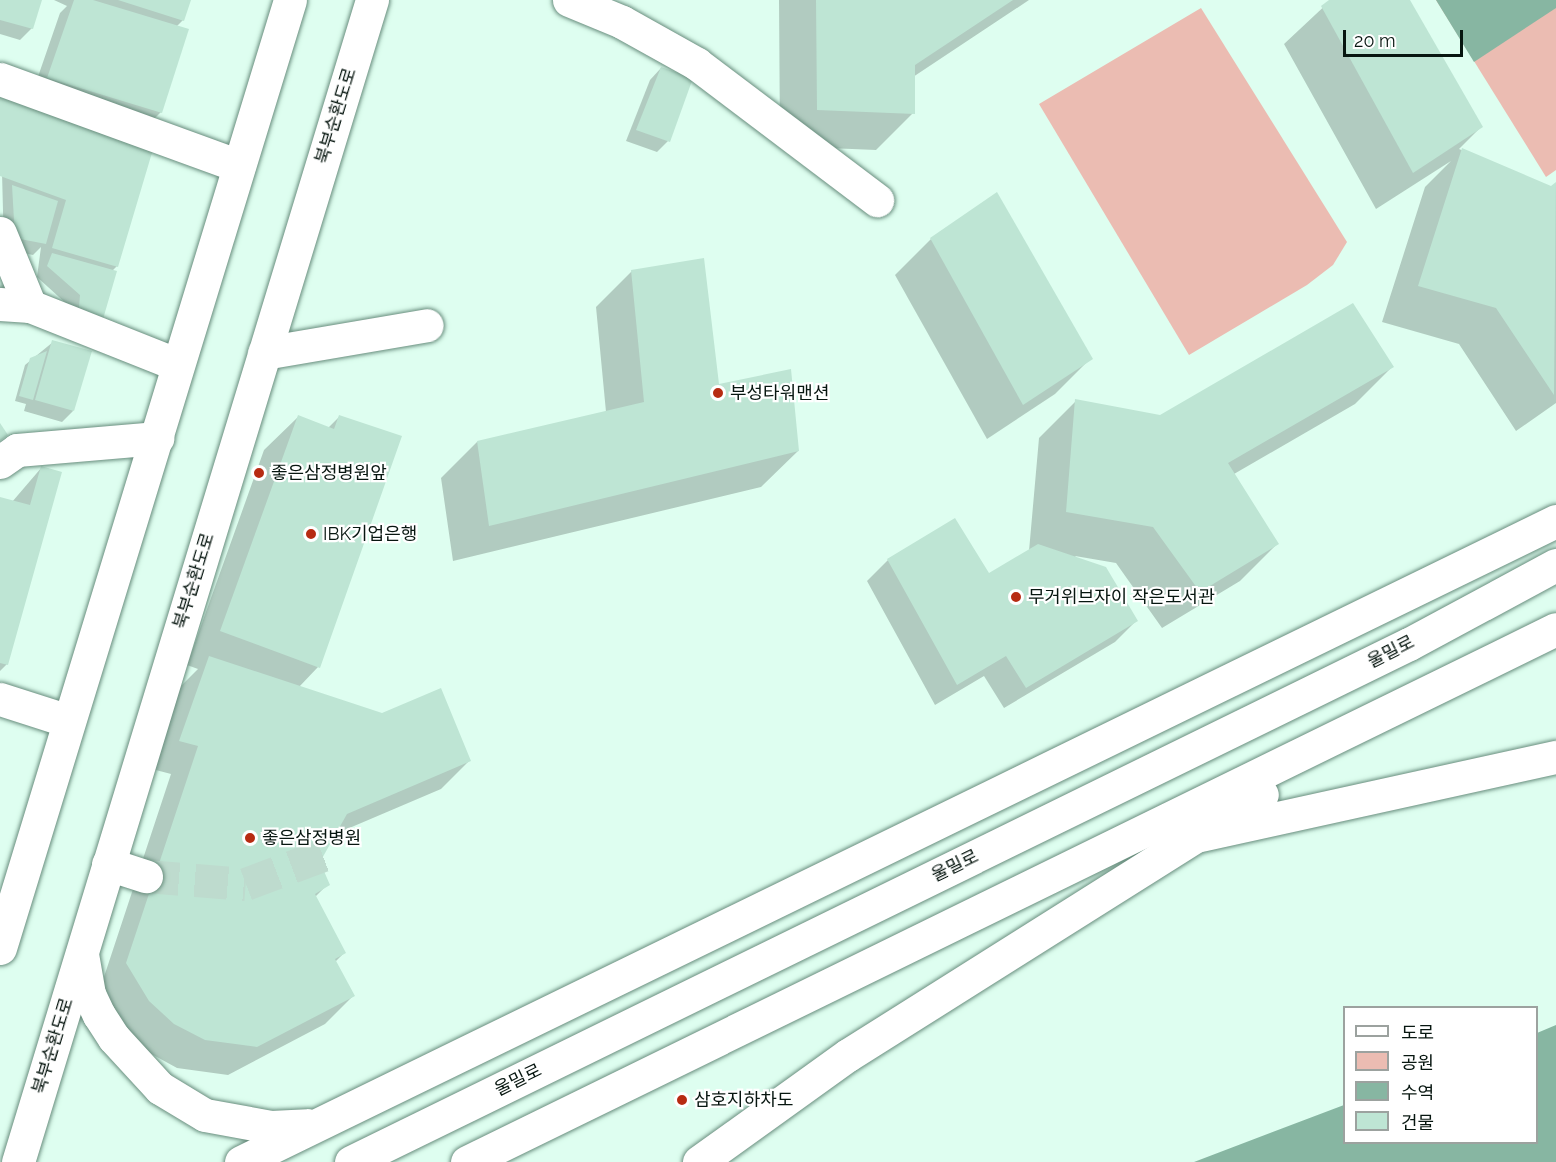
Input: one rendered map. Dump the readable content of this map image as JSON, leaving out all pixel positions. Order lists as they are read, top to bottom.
{
  "streets": {
    "main road": ["북부순환도로", "울밀로"]
  },
  "places": [
    "부성타워맨션",
    "좋은삼정병원앞",
    "IBK기업은행",
    "무거위브자이 작은도서관",
    "좋은삼정병원",
    "삼호지하차도"
  ],
  "legend": [
    "도로",
    "공원",
    "수역",
    "건물"
  ],
  "scale_bar": "20 m"
}
